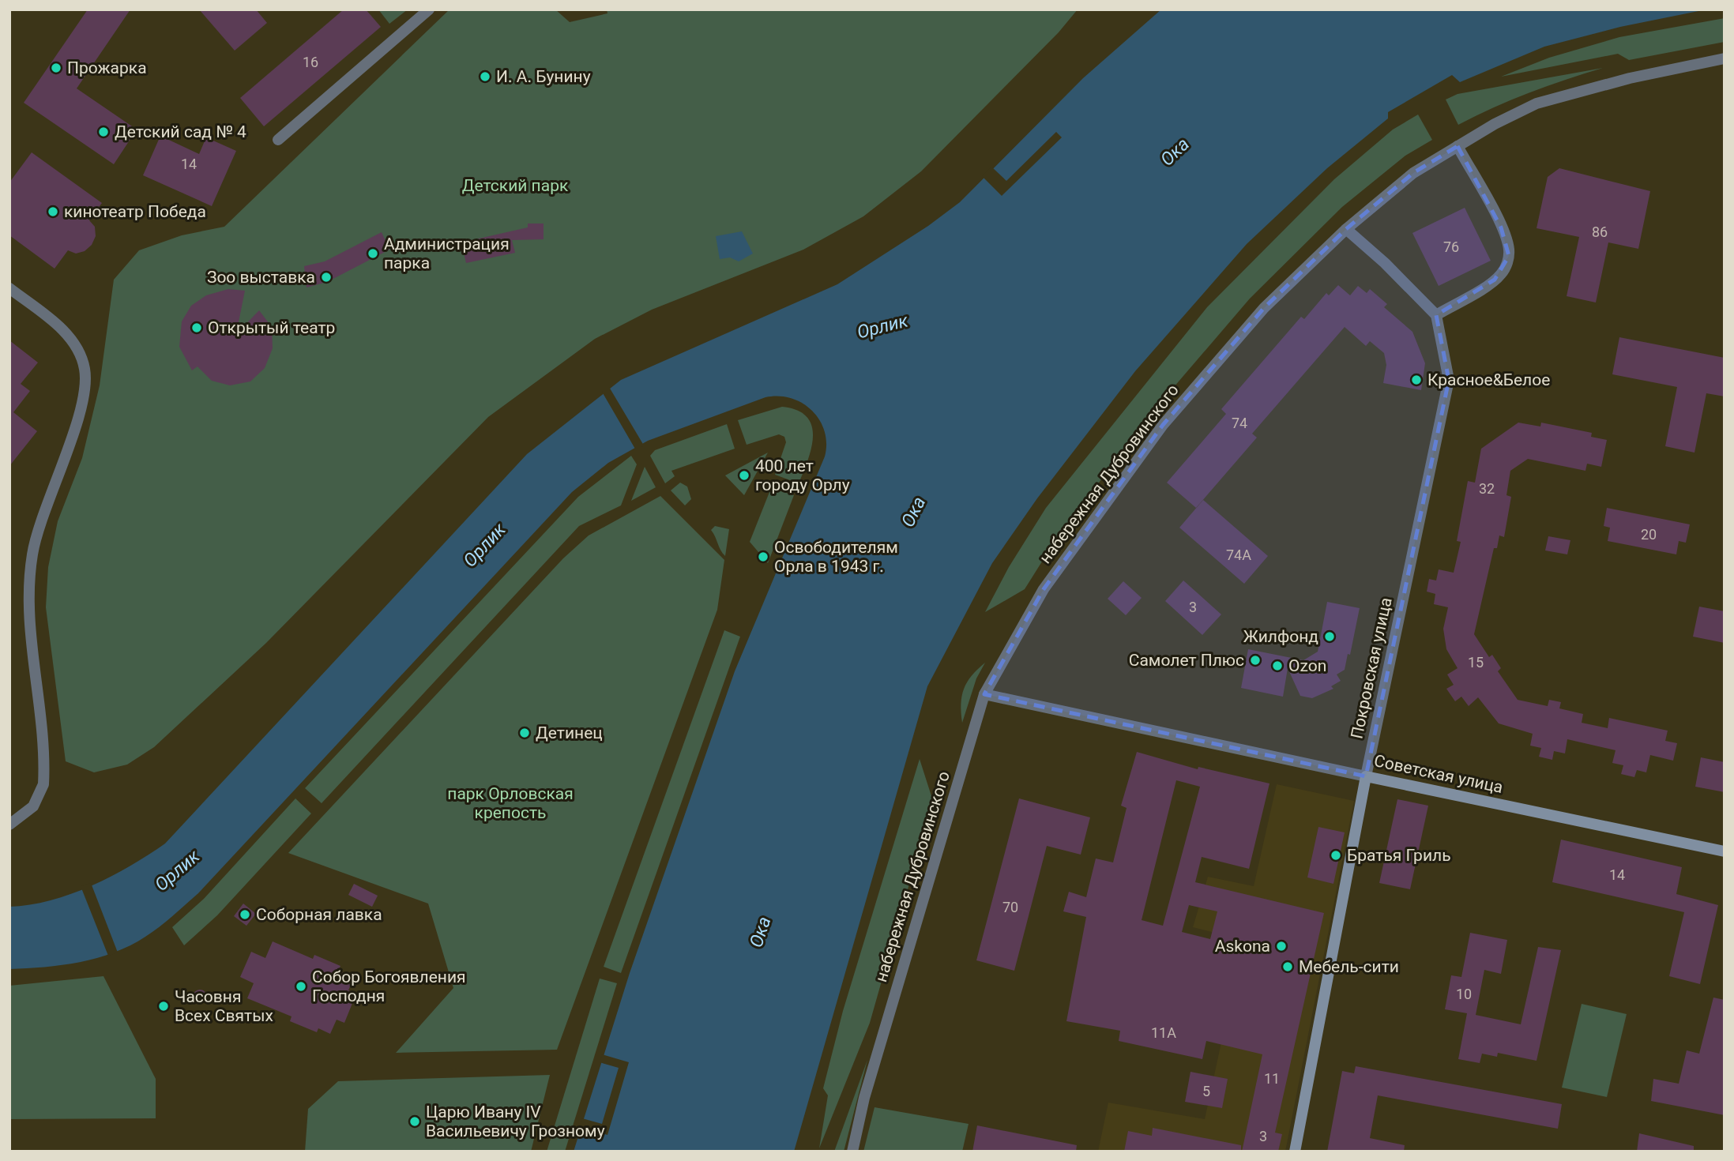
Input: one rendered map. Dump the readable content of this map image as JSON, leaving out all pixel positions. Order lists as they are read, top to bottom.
{
  "streets": {
    "street": ["набережная Дубровинского", "Покровская улица", "Советская улица"]
  },
  "crossings": [
    ["набережная Дубровинского", "Советская улица"],
    ["Покровская улица", "Советская улица"]
  ],
  "water": ["Ока", "Орлик"],
  "parks": ["Детский парк", "парк Орловская крепость"],
  "places": [
    "Прожарка",
    "И. А. Бунину",
    "Детский сад № 4",
    "кинотеатр Победа",
    "Администрация парка",
    "Зоо выставка",
    "Открытый театр",
    "Красное&Белое",
    "400 лет городу Орлу",
    "Освободителям Орла в 1943 г.",
    "Жилфонд",
    "Самолет Плюс",
    "Ozon",
    "Детинец",
    "Братья Гриль",
    "Соборная лавка",
    "Askona",
    "Мебель-сити",
    "Собор Богоявления Господня",
    "Часовня Всех Святых",
    "Царю Ивану IV Васильевичу Грозному"
  ],
  "house_numbers": [
    "16",
    "14",
    "86",
    "76",
    "74",
    "32",
    "20",
    "74А",
    "3",
    "15",
    "14",
    "70",
    "10",
    "11А",
    "11",
    "5",
    "3"
  ]
}
